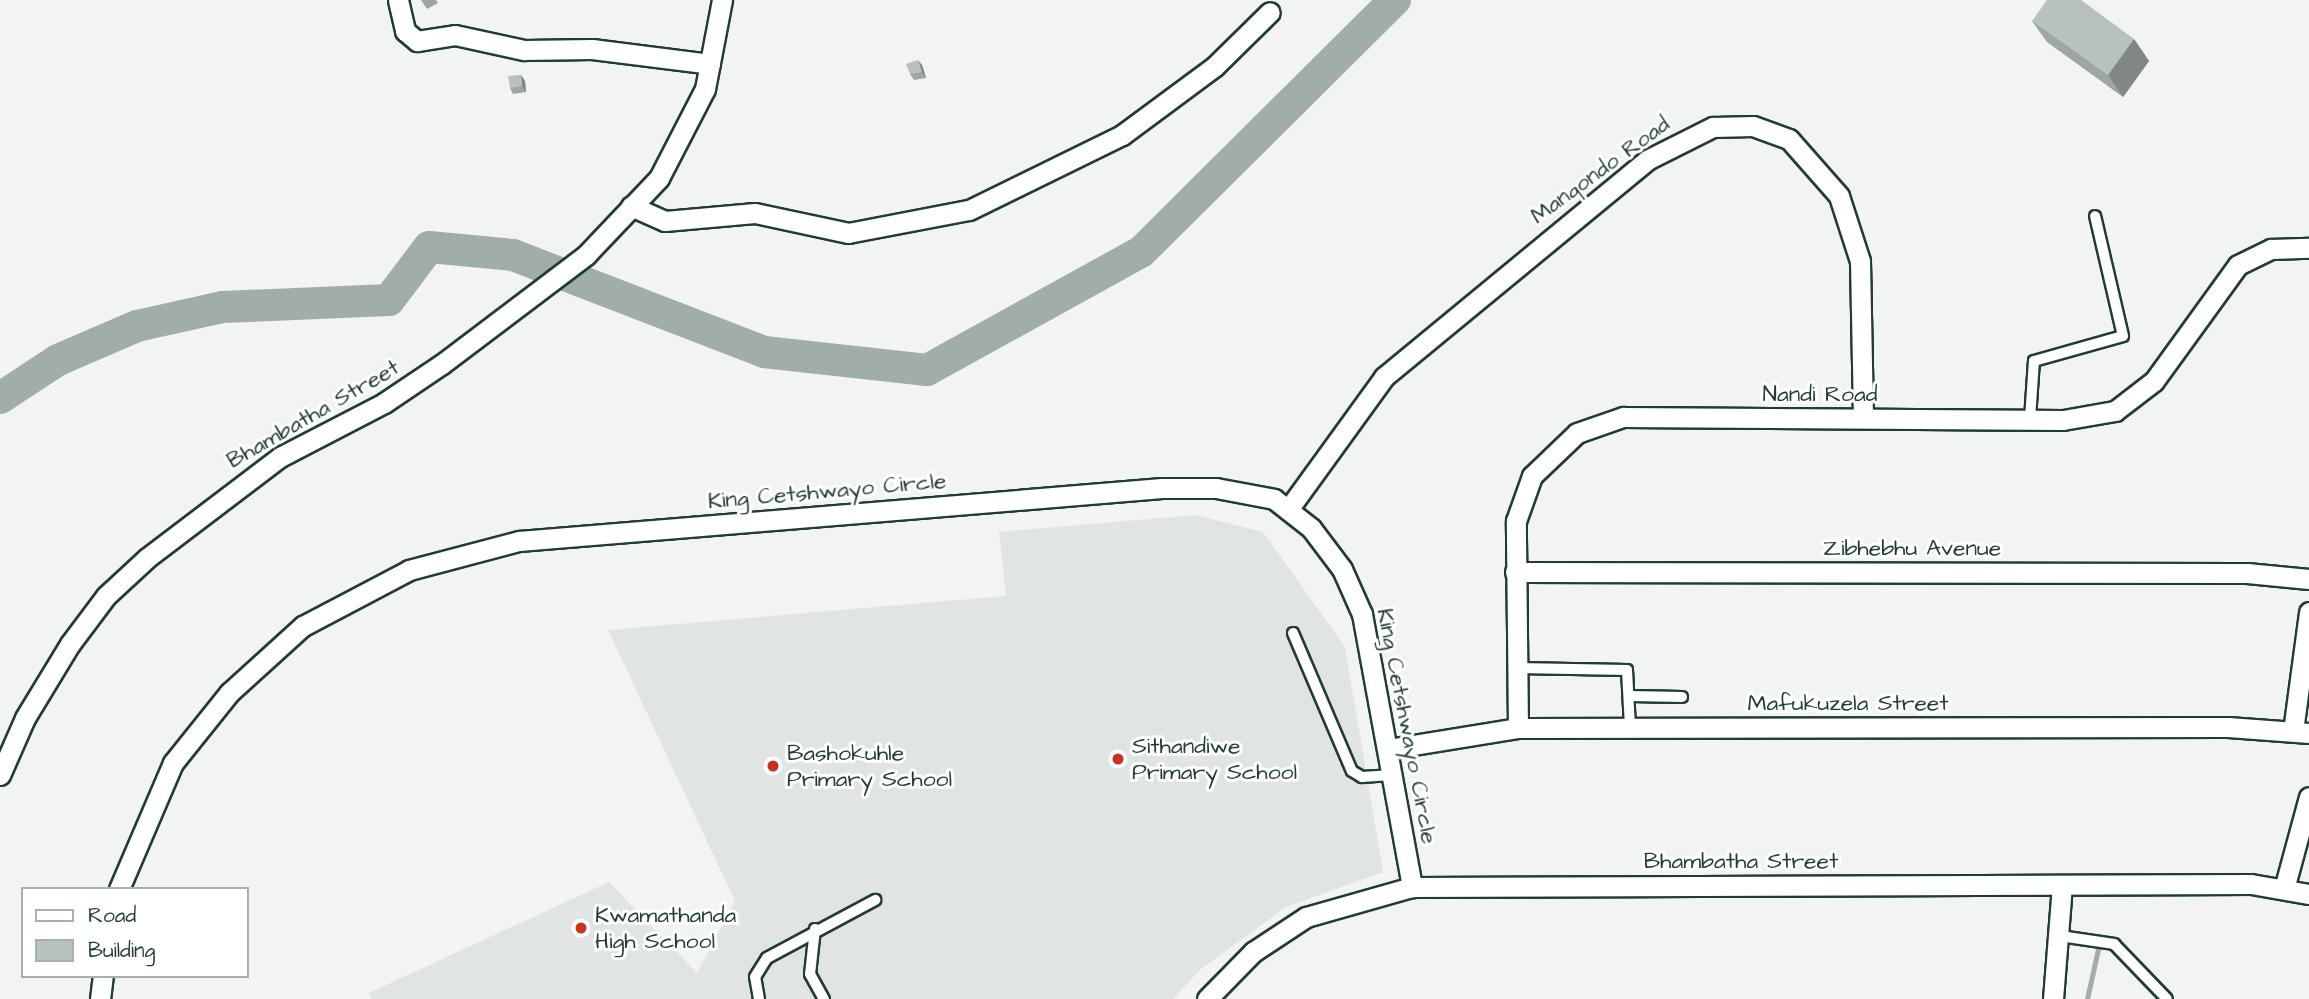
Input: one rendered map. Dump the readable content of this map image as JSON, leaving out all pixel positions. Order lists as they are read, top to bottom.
{
  "streets": {
    "street": [
      "Manqondo Road",
      "Nandi Road",
      "Bhambatha Street",
      "King Cetshwayo Circle",
      "Zibhebhu Avenue",
      "Mafukuzela Street"
    ]
  },
  "crossings": [
    ["Manqondo Road", "Nandi Road"],
    ["Manqondo Road", "King Cetshwayo Circle"],
    ["Nandi Road", "Zibhebhu Avenue"],
    ["Nandi Road", "Mafukuzela Street"],
    ["Bhambatha Street", "King Cetshwayo Circle"],
    ["King Cetshwayo Circle", "Mafukuzela Street"]
  ],
  "places": ["Sithandiwe Primary School", "Bashokuhle Primary School", "Kwamathanda High School"],
  "legend": ["Road", "Building"]
}
